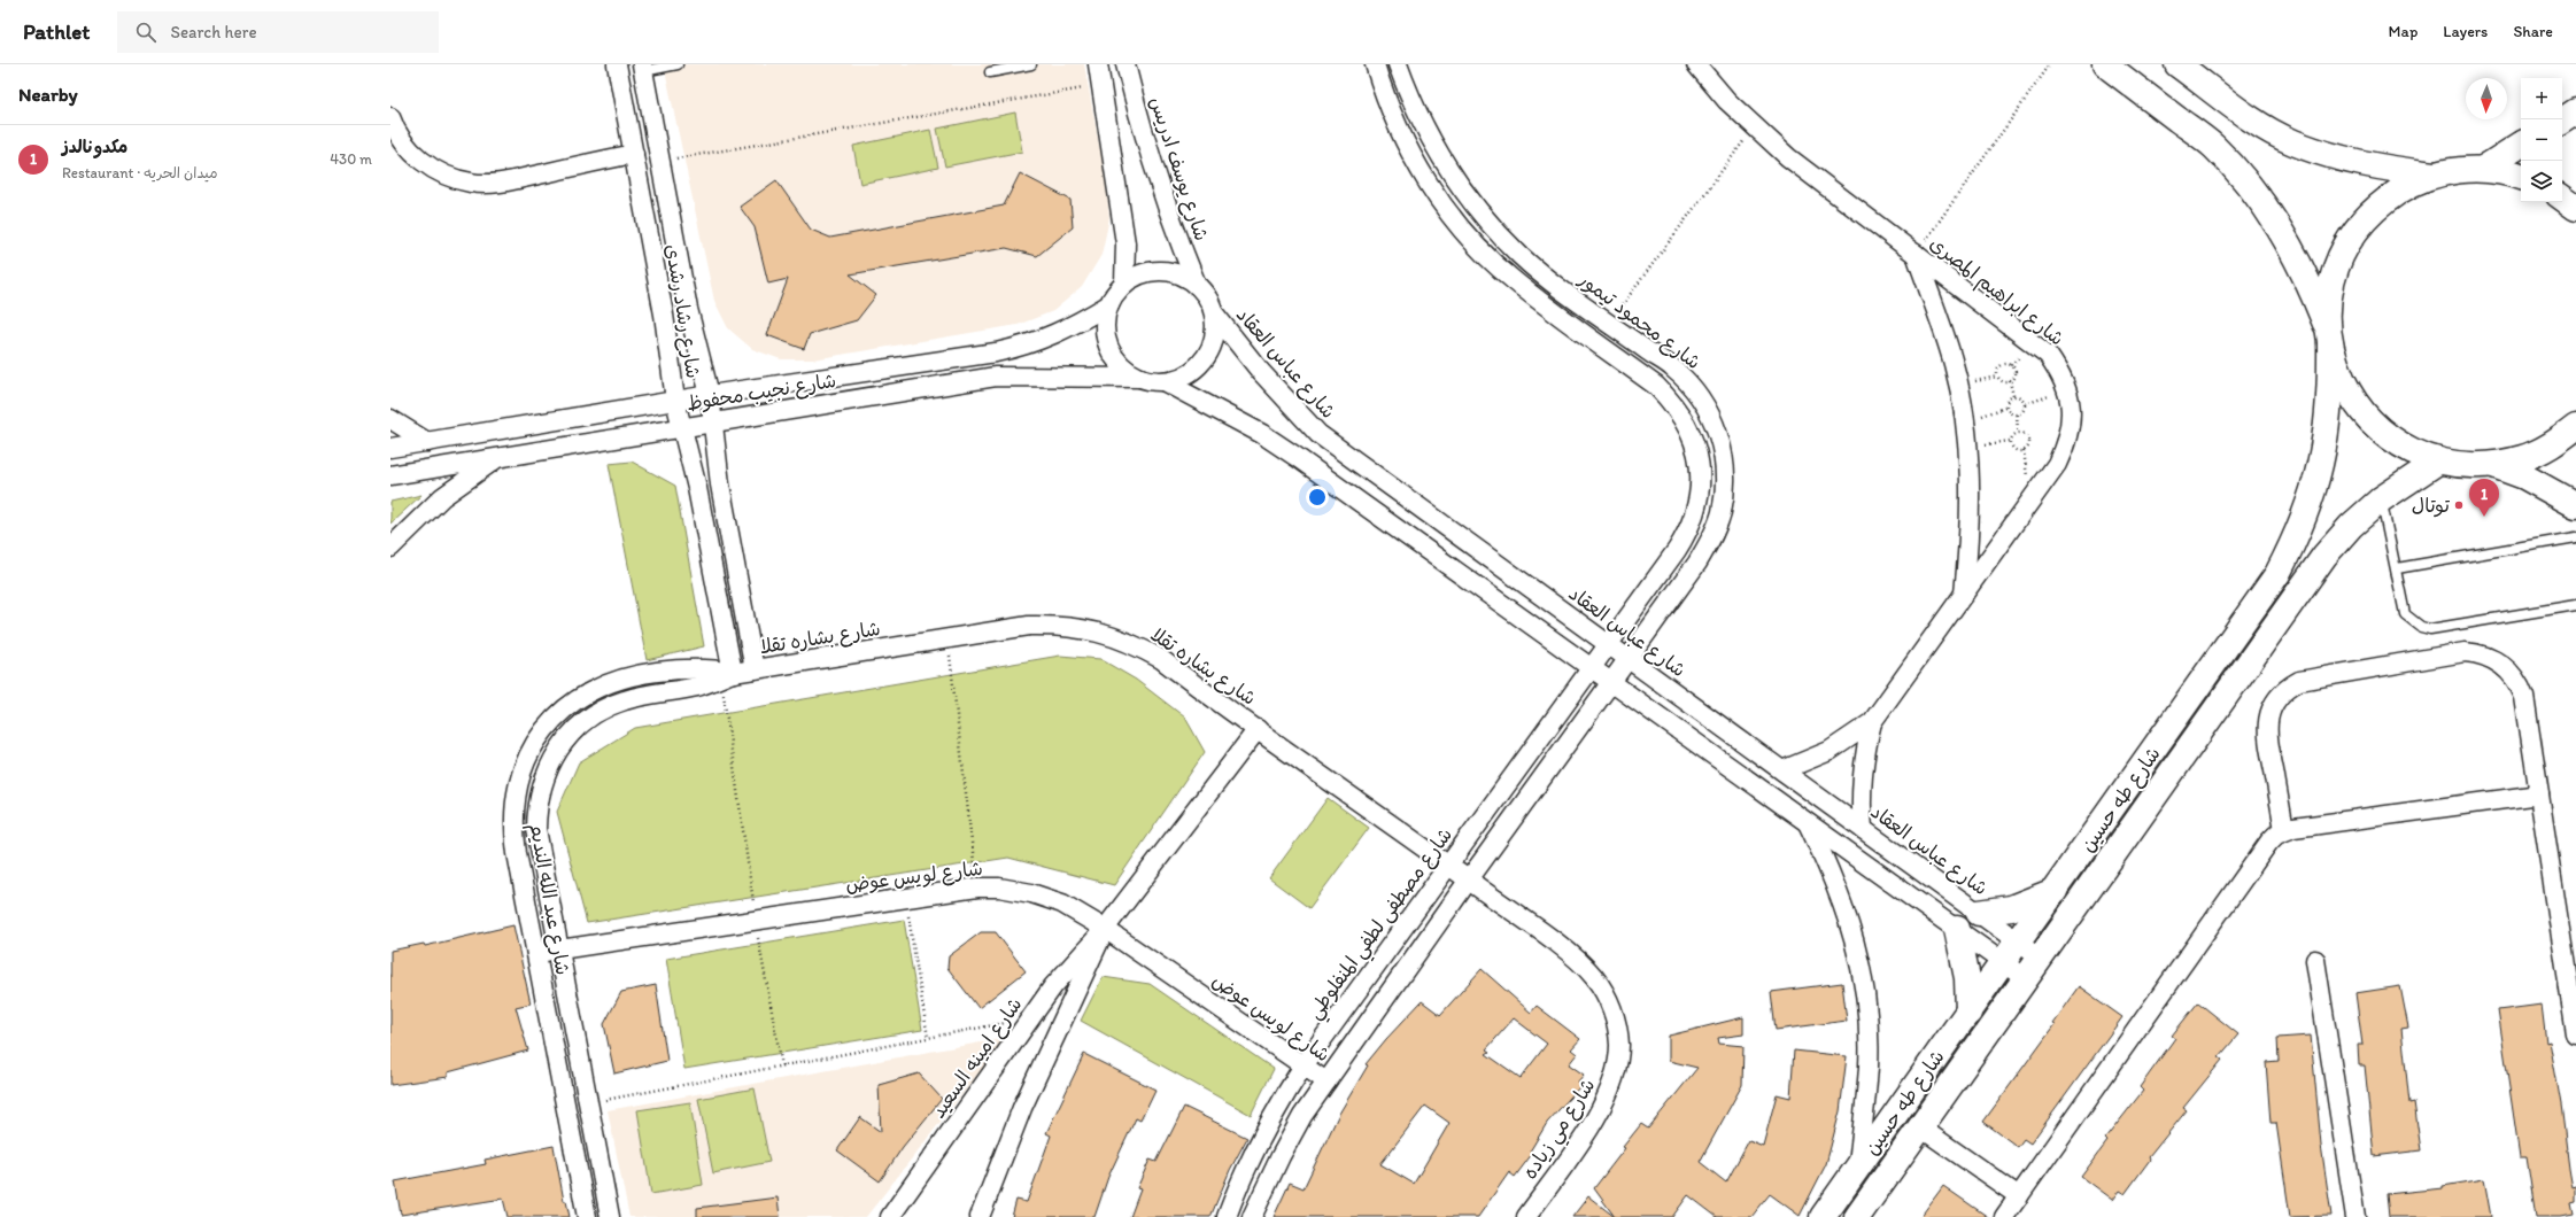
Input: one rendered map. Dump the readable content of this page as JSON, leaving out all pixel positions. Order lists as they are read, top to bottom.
{
  "streets": {
    "street": [
      "شارع يوسف ادريس",
      "شارع ابراهيم المصرى",
      "شارع رشاد رشدى",
      "شارع محمود تيمور",
      "شارع عباس العقاد",
      "شارع نجيب محفوظ",
      "شارع بشاره تقلا",
      "شارع طه حسين",
      "شارع لويس عوض",
      "شارع عبد الله النديم",
      "شارع مصطفى لطفي المنفلوطي",
      "شارع امينه السعيد",
      "شارع مي زياده"
    ]
  },
  "crossings": [
    ["شارع يوسف ادريس", "شارع عباس العقاد"],
    ["شارع يوسف ادريس", "شارع نجيب محفوظ"],
    ["شارع ابراهيم المصرى", "شارع عباس العقاد"],
    ["شارع رشاد رشدى", "شارع نجيب محفوظ"],
    ["شارع رشاد رشدى", "شارع بشاره تقلا"],
    ["شارع رشاد رشدى", "شارع عبد الله النديم"],
    ["شارع محمود تيمور", "شارع عباس العقاد"],
    ["شارع عباس العقاد", "شارع نجيب محفوظ"],
    ["شارع عباس العقاد", "شارع طه حسين"],
    ["شارع بشاره تقلا", "شارع عبد الله النديم"],
    ["شارع بشاره تقلا", "شارع مصطفى لطفي المنفلوطي"],
    ["شارع بشاره تقلا", "شارع امينه السعيد"],
    ["شارع بشاره تقلا", "شارع مي زياده"],
    ["شارع لويس عوض", "شارع عبد الله النديم"],
    ["شارع لويس عوض", "شارع مصطفى لطفي المنفلوطي"],
    ["شارع لويس عوض", "شارع امينه السعيد"]
  ],
  "places": ["توتال"],
  "north": "bottom",
  "page": {
    "header": "Pathlet",
    "search": "Search here",
    "nav": ["Map", "Layers", "Share"],
    "heading": "Nearby",
    "map_buttons": ["+", "−"],
    "list": [
      {
        "mark": "1",
        "name": "مكدونالدز",
        "note": "Restaurant · ميدان الحريه",
        "value": "430 m"
      }
    ],
    "pins": "1"
  }
}
